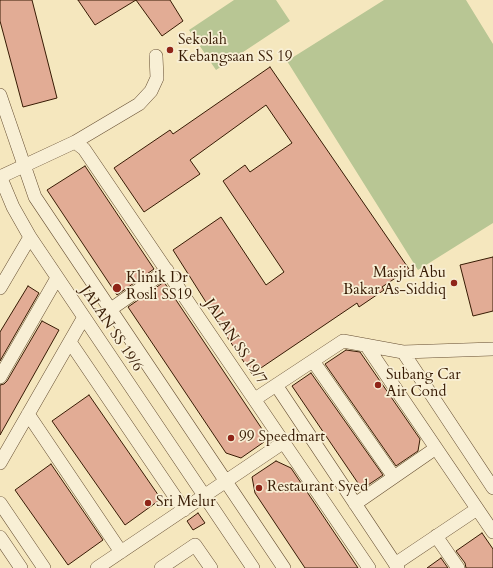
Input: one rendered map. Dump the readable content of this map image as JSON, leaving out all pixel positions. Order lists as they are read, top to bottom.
{
  "streets": {
    "street": ["JALAN SS 19/6", "JALAN SS 19/7"]
  },
  "places": [
    "Sekolah Kebangsaan SS 19",
    "Masjid Abu Bakar As-Siddiq",
    "Klinik Dr Rosli SS19",
    "Subang Car Air Cond",
    "99 Speedmart",
    "Restaurant Syed",
    "Sri Melur"
  ]
}
